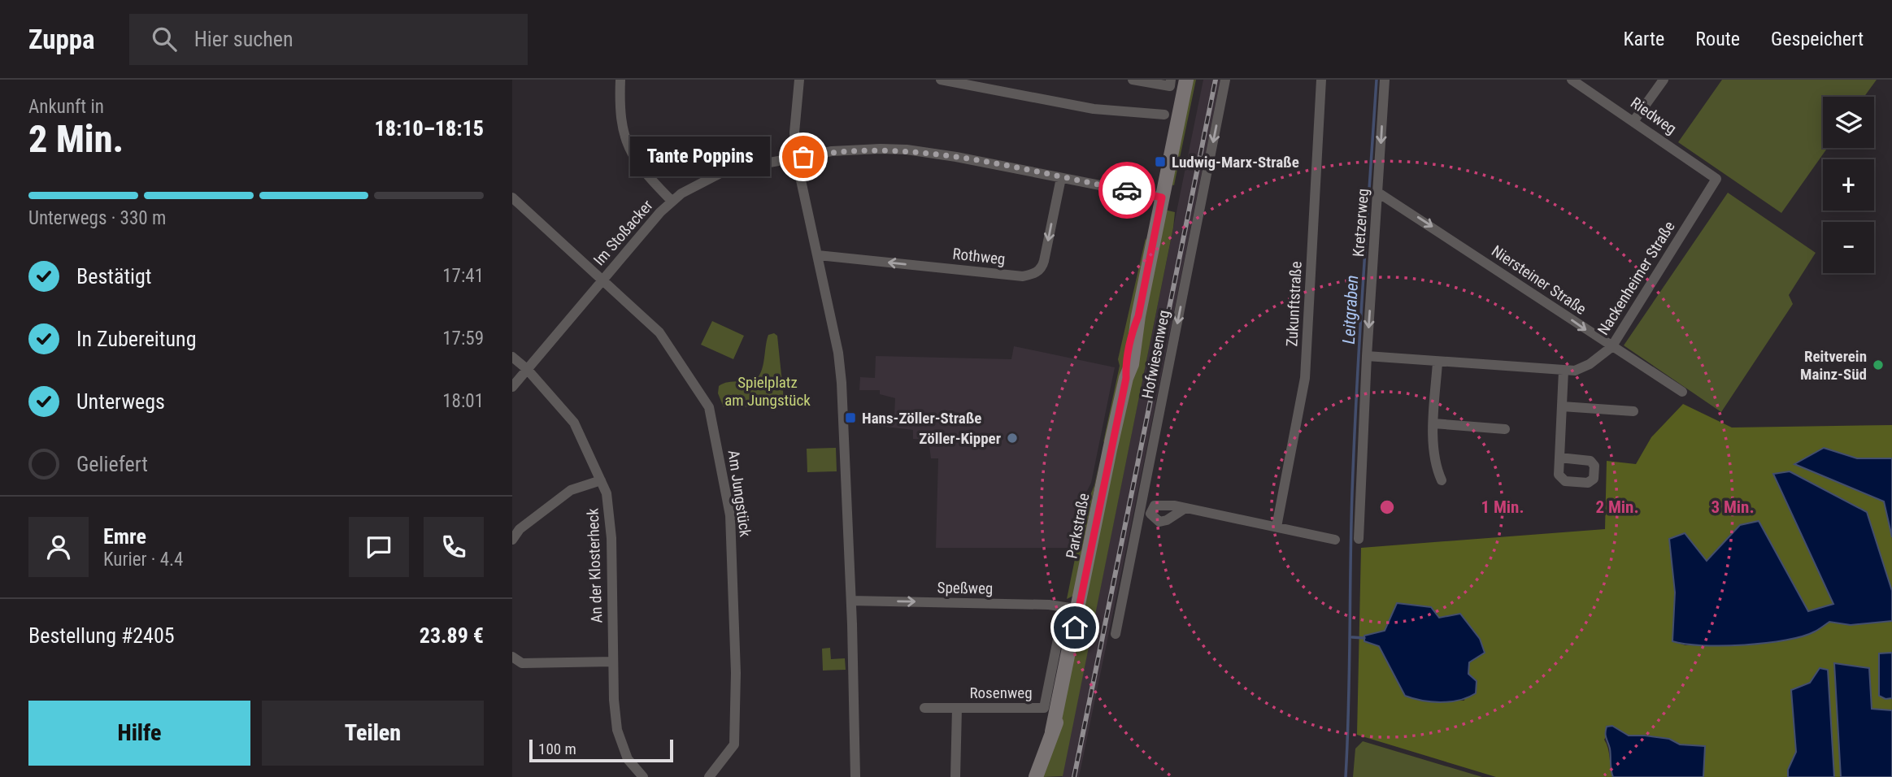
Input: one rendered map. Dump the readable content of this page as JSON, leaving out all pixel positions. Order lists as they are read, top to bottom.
{
  "streets": {
    "main road": ["Parkstraße"],
    "street": [
      "Riedweg",
      "Kretzerweg",
      "Im Stoßacker",
      "Rothweg",
      "Nackenheimer Straße",
      "Niersteiner Straße",
      "Zukunftstraße",
      "Hofwiesenweg",
      "Am Jungstück",
      "An der Klosterheck",
      "Speßweg",
      "Rosenweg"
    ]
  },
  "crossings": [
    ["Riedweg", "Nackenheimer Straße"],
    ["Kretzerweg", "Nackenheimer Straße"],
    ["Kretzerweg", "Niersteiner Straße"],
    ["Im Stoßacker", "Am Jungstück"],
    ["Im Stoßacker", "An der Klosterheck"],
    ["Nackenheimer Straße", "Niersteiner Straße"],
    ["Parkstraße", "Speßweg"],
    ["Parkstraße", "Rosenweg"],
    ["Speßweg", "Rosenweg"]
  ],
  "one_way": [
    "Kretzerweg",
    "Niersteiner Straße",
    "Hofwiesenweg",
    "Speßweg"
  ],
  "water": ["Leitgraben"],
  "parks": ["Spielplatz am Jungstück"],
  "places": {
    "other": ["Tante Poppins", "Reitverein Mainz-Süd", "Zöller-Kipper"],
    "transit": ["Ludwig-Marx-Straße", "Hans-Zöller-Straße"]
  },
  "scale_bar": "100 m",
  "page": {
    "header": "Zuppa",
    "search": "Hier suchen",
    "nav": ["Karte", "Route", "Gespeichert"],
    "heading": ["2 Min.", "Ankunft in", "18:10–18:15"],
    "panel": [
      "Emre",
      "Kurier · 4.4",
      "Bestellung #2405",
      "23.89 €"
    ],
    "map_buttons": ["+", "−"],
    "bubble": "Tante Poppins",
    "bar": "Unterwegs · 330 m",
    "list": [
      ["Bestätigt", "17:41"],
      ["In Zubereitung", "17:59"],
      ["Unterwegs", "18:01"],
      "Geliefert"
    ],
    "buttons": ["Hilfe", "Teilen"],
    "scale": "100 m"
  },
  "rings": ["1 Min.", "2 Min.", "3 Min."]
}
